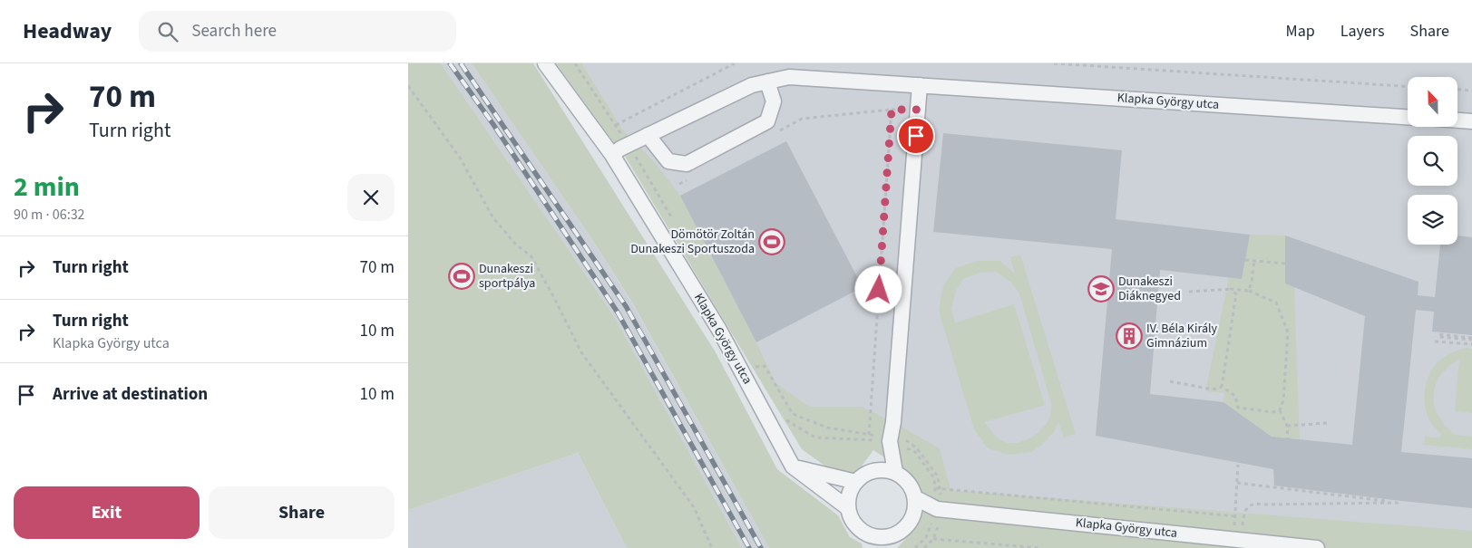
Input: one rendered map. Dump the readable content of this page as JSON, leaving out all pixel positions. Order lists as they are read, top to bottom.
{
  "streets": {
    "street": ["Klapka György utca"]
  },
  "places": {
    "sports": ["Dömötör Zoltán Dunakeszi Sportuszoda", "Dunakeszi sportpálya"],
    "school or university": ["Dunakeszi Diáknegyed"],
    "building": ["IV. Béla Király Gimnázium"]
  },
  "north": "top",
  "page": {
    "header": "Headway",
    "search": "Search here",
    "nav": ["Map", "Layers", "Share"],
    "turn": ["70 m", "Turn right"],
    "heading": ["2 min", "90 m · 06:32"],
    "list": [
      {
        "name": "Turn right",
        "value": "70 m"
      },
      {
        "name": "Turn right",
        "note": "Klapka György utca",
        "value": "10 m"
      },
      {
        "name": "Arrive at destination",
        "value": "10 m"
      }
    ],
    "buttons": ["Exit", "Share"]
  }
}
